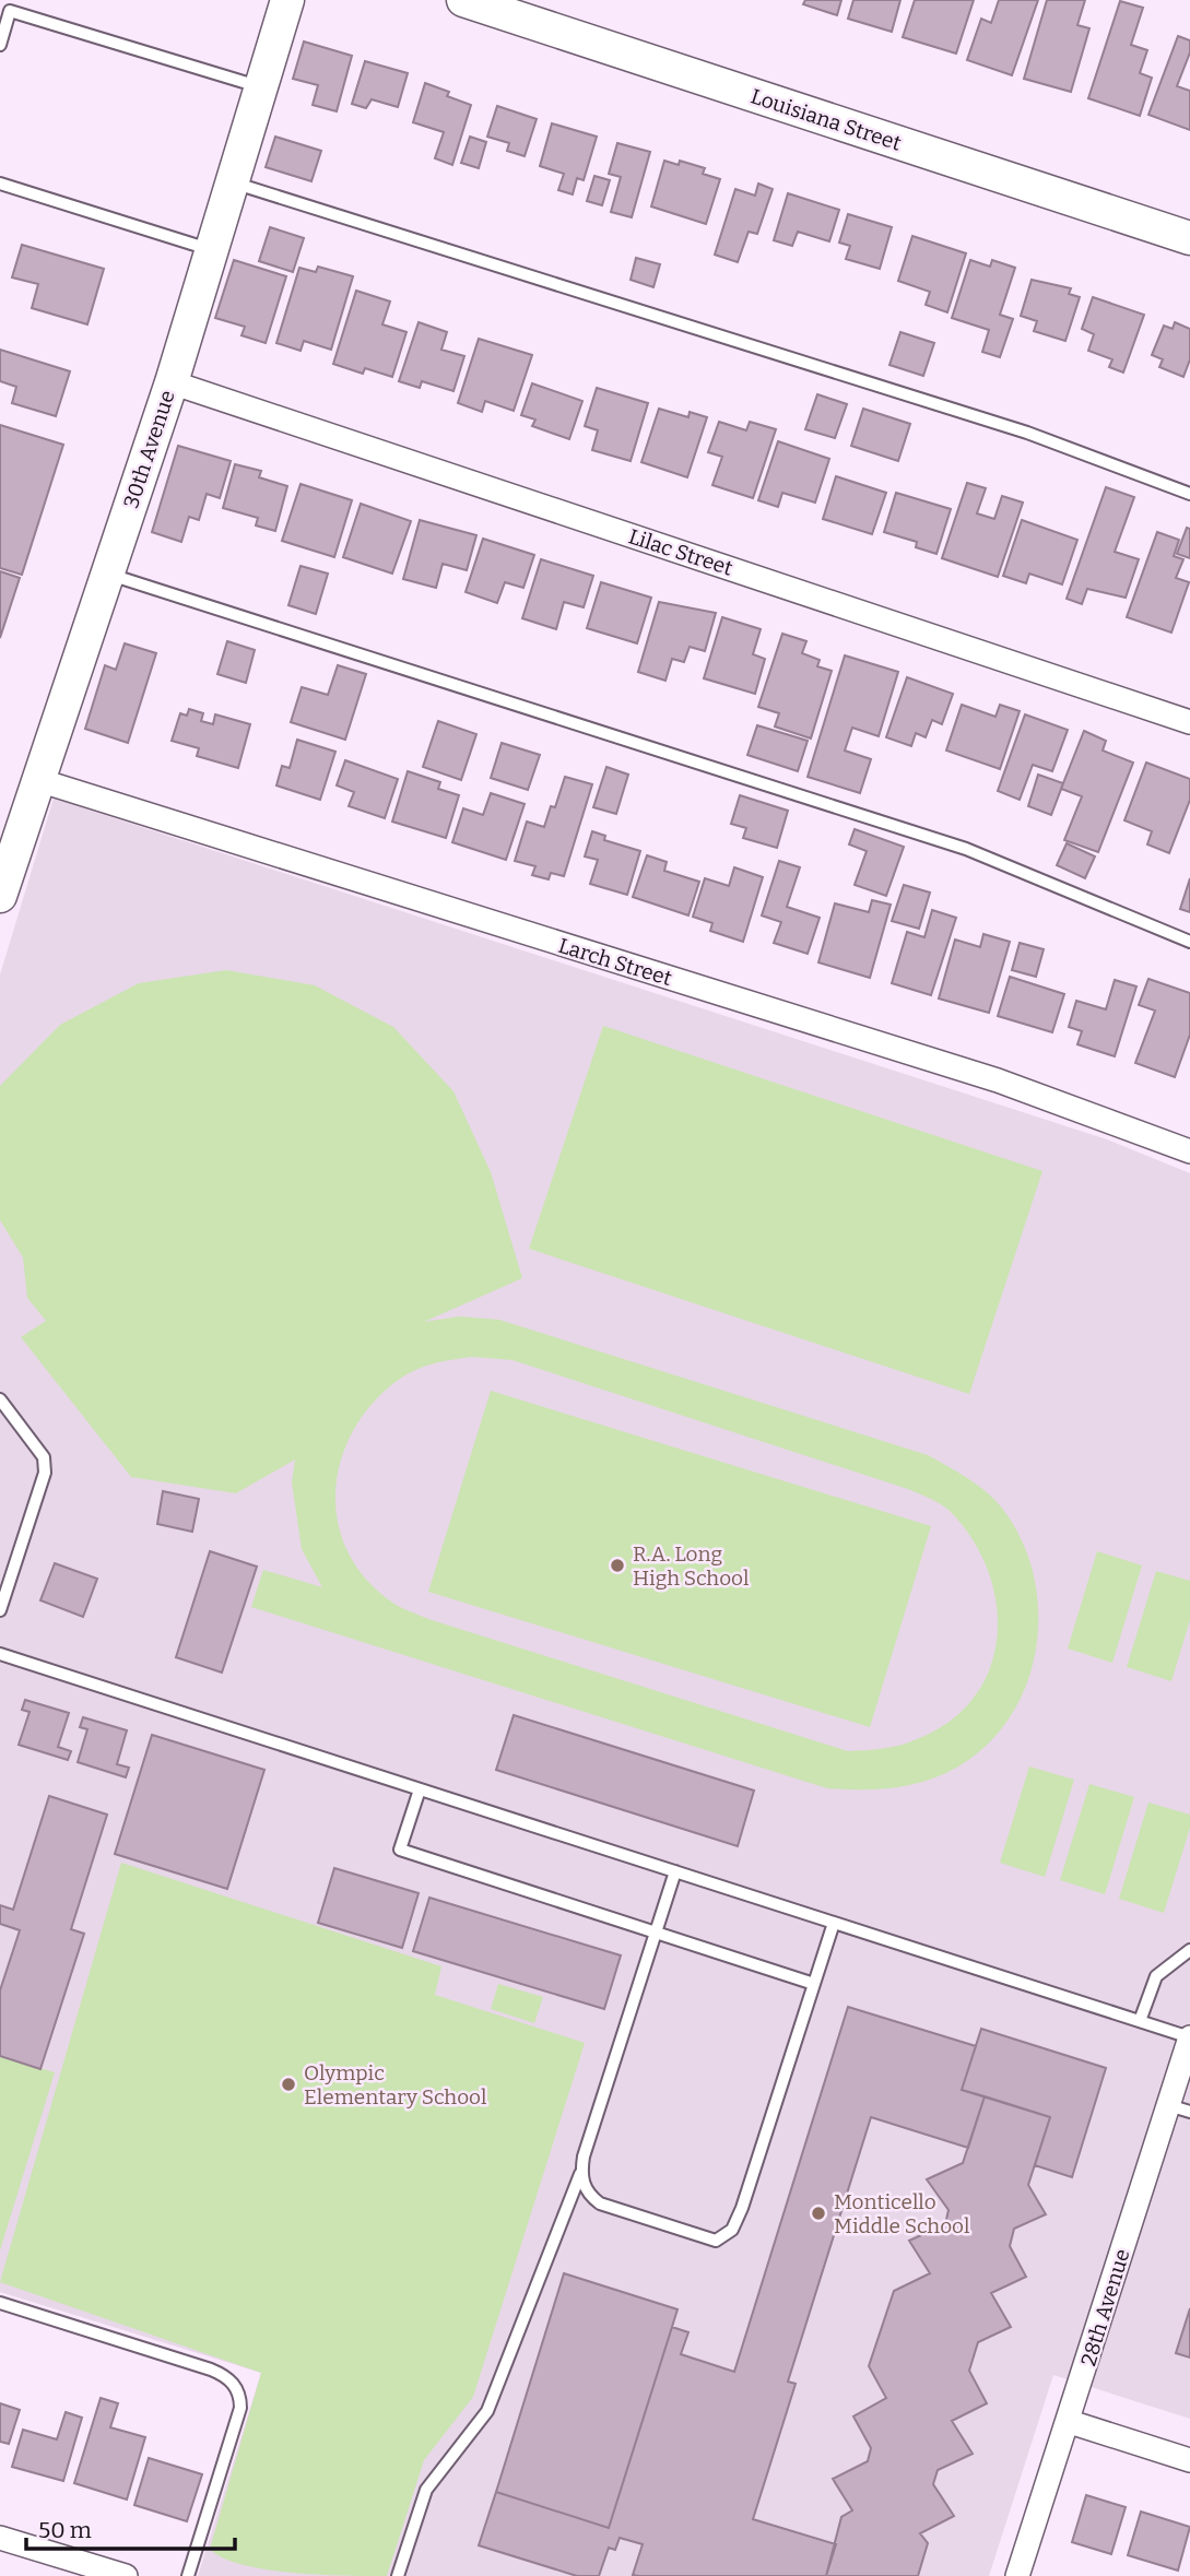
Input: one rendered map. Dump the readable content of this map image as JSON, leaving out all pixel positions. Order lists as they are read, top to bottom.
{
  "streets": {
    "street": [
      "Louisiana Street",
      "30th Avenue",
      "Lilac Street",
      "Larch Street",
      "28th Avenue"
    ]
  },
  "crossings": [
    ["30th Avenue", "Lilac Street"],
    ["30th Avenue", "Larch Street"]
  ],
  "places": ["R.A. Long High School", "Olympic Elementary School", "Monticello Middle School"],
  "scale_bar": "50 m"
}
